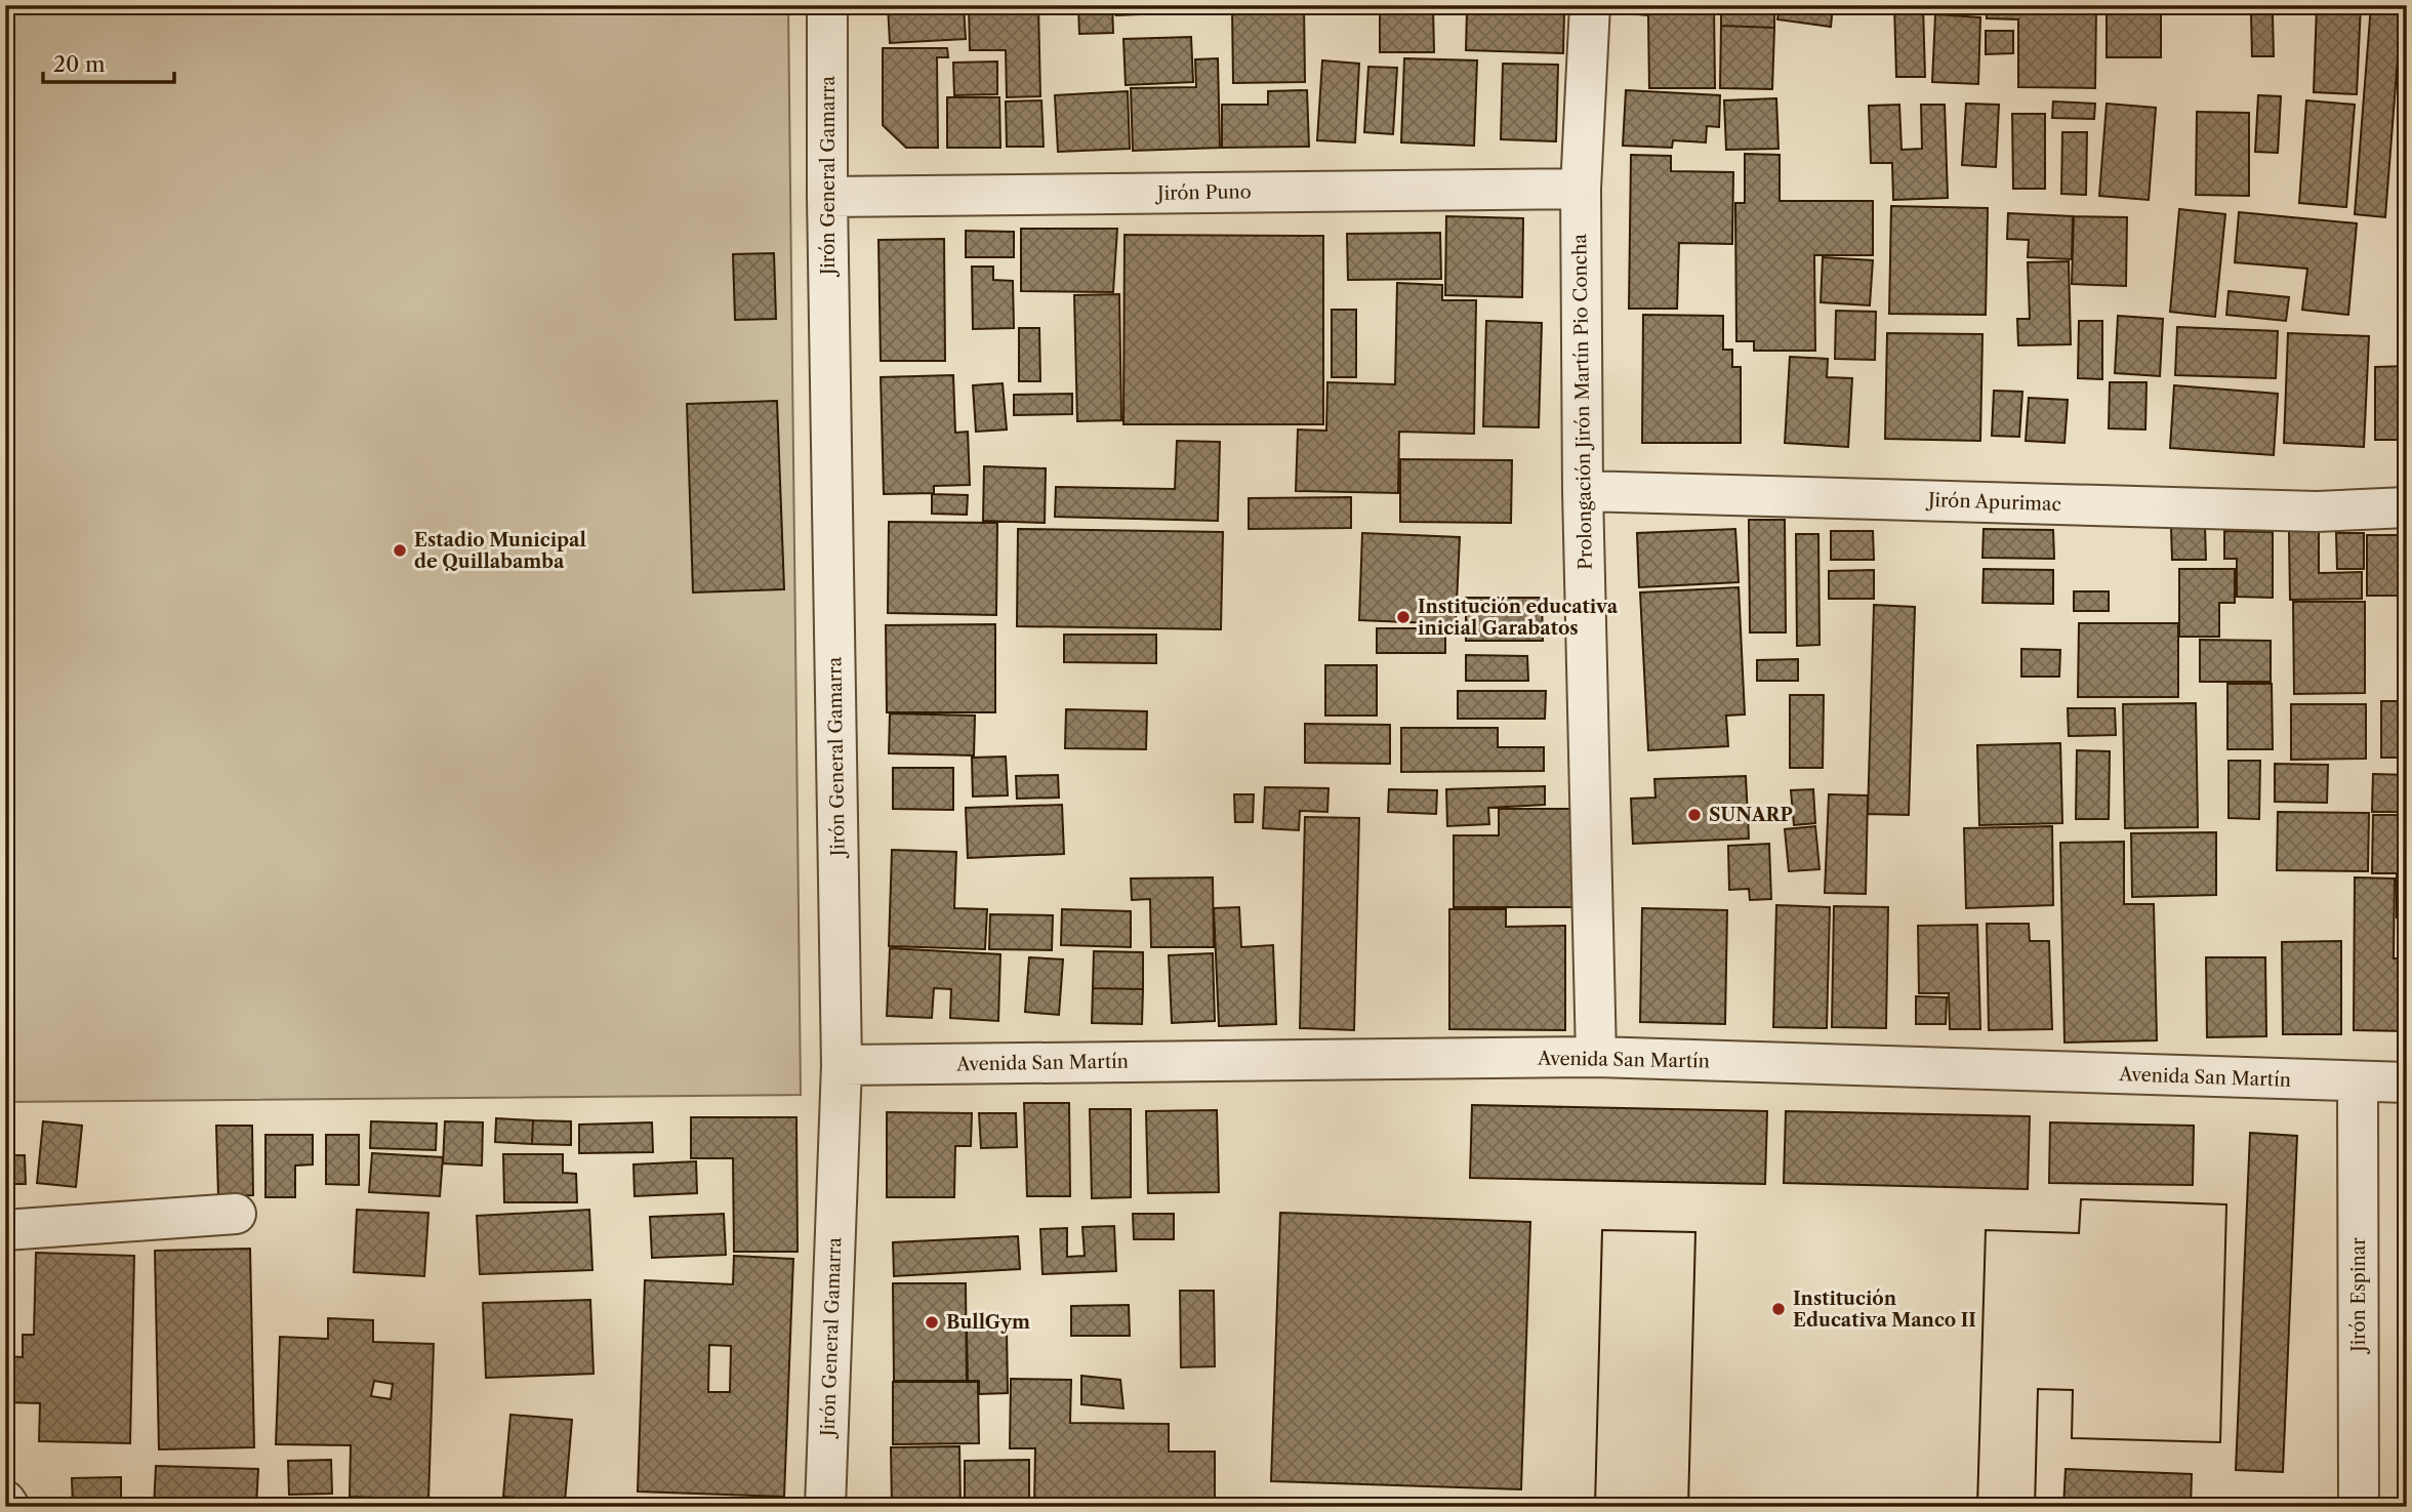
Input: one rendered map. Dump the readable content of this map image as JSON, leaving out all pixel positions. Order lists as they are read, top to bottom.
{
  "streets": {
    "street": [
      "Jirón General Gamarra",
      "Jirón Puno",
      "Prolongación Jirón Martín Pio Concha",
      "Jirón Apurimac",
      "Avenida San Martín",
      "Jirón Espinar"
    ]
  },
  "crossings": [
    ["Jirón General Gamarra", "Jirón Puno"],
    ["Jirón General Gamarra", "Avenida San Martín"],
    ["Jirón Puno", "Prolongación Jirón Martín Pio Concha"],
    ["Prolongación Jirón Martín Pio Concha", "Jirón Apurimac"],
    ["Prolongación Jirón Martín Pio Concha", "Avenida San Martín"],
    ["Avenida San Martín", "Jirón Espinar"]
  ],
  "places": [
    "Estadio Municipal de Quillabamba",
    "Institución educativa inicial Garabatos",
    "SUNARP",
    "Institución Educativa Manco II",
    "BullGym"
  ],
  "scale_bar": "20 m"
}
